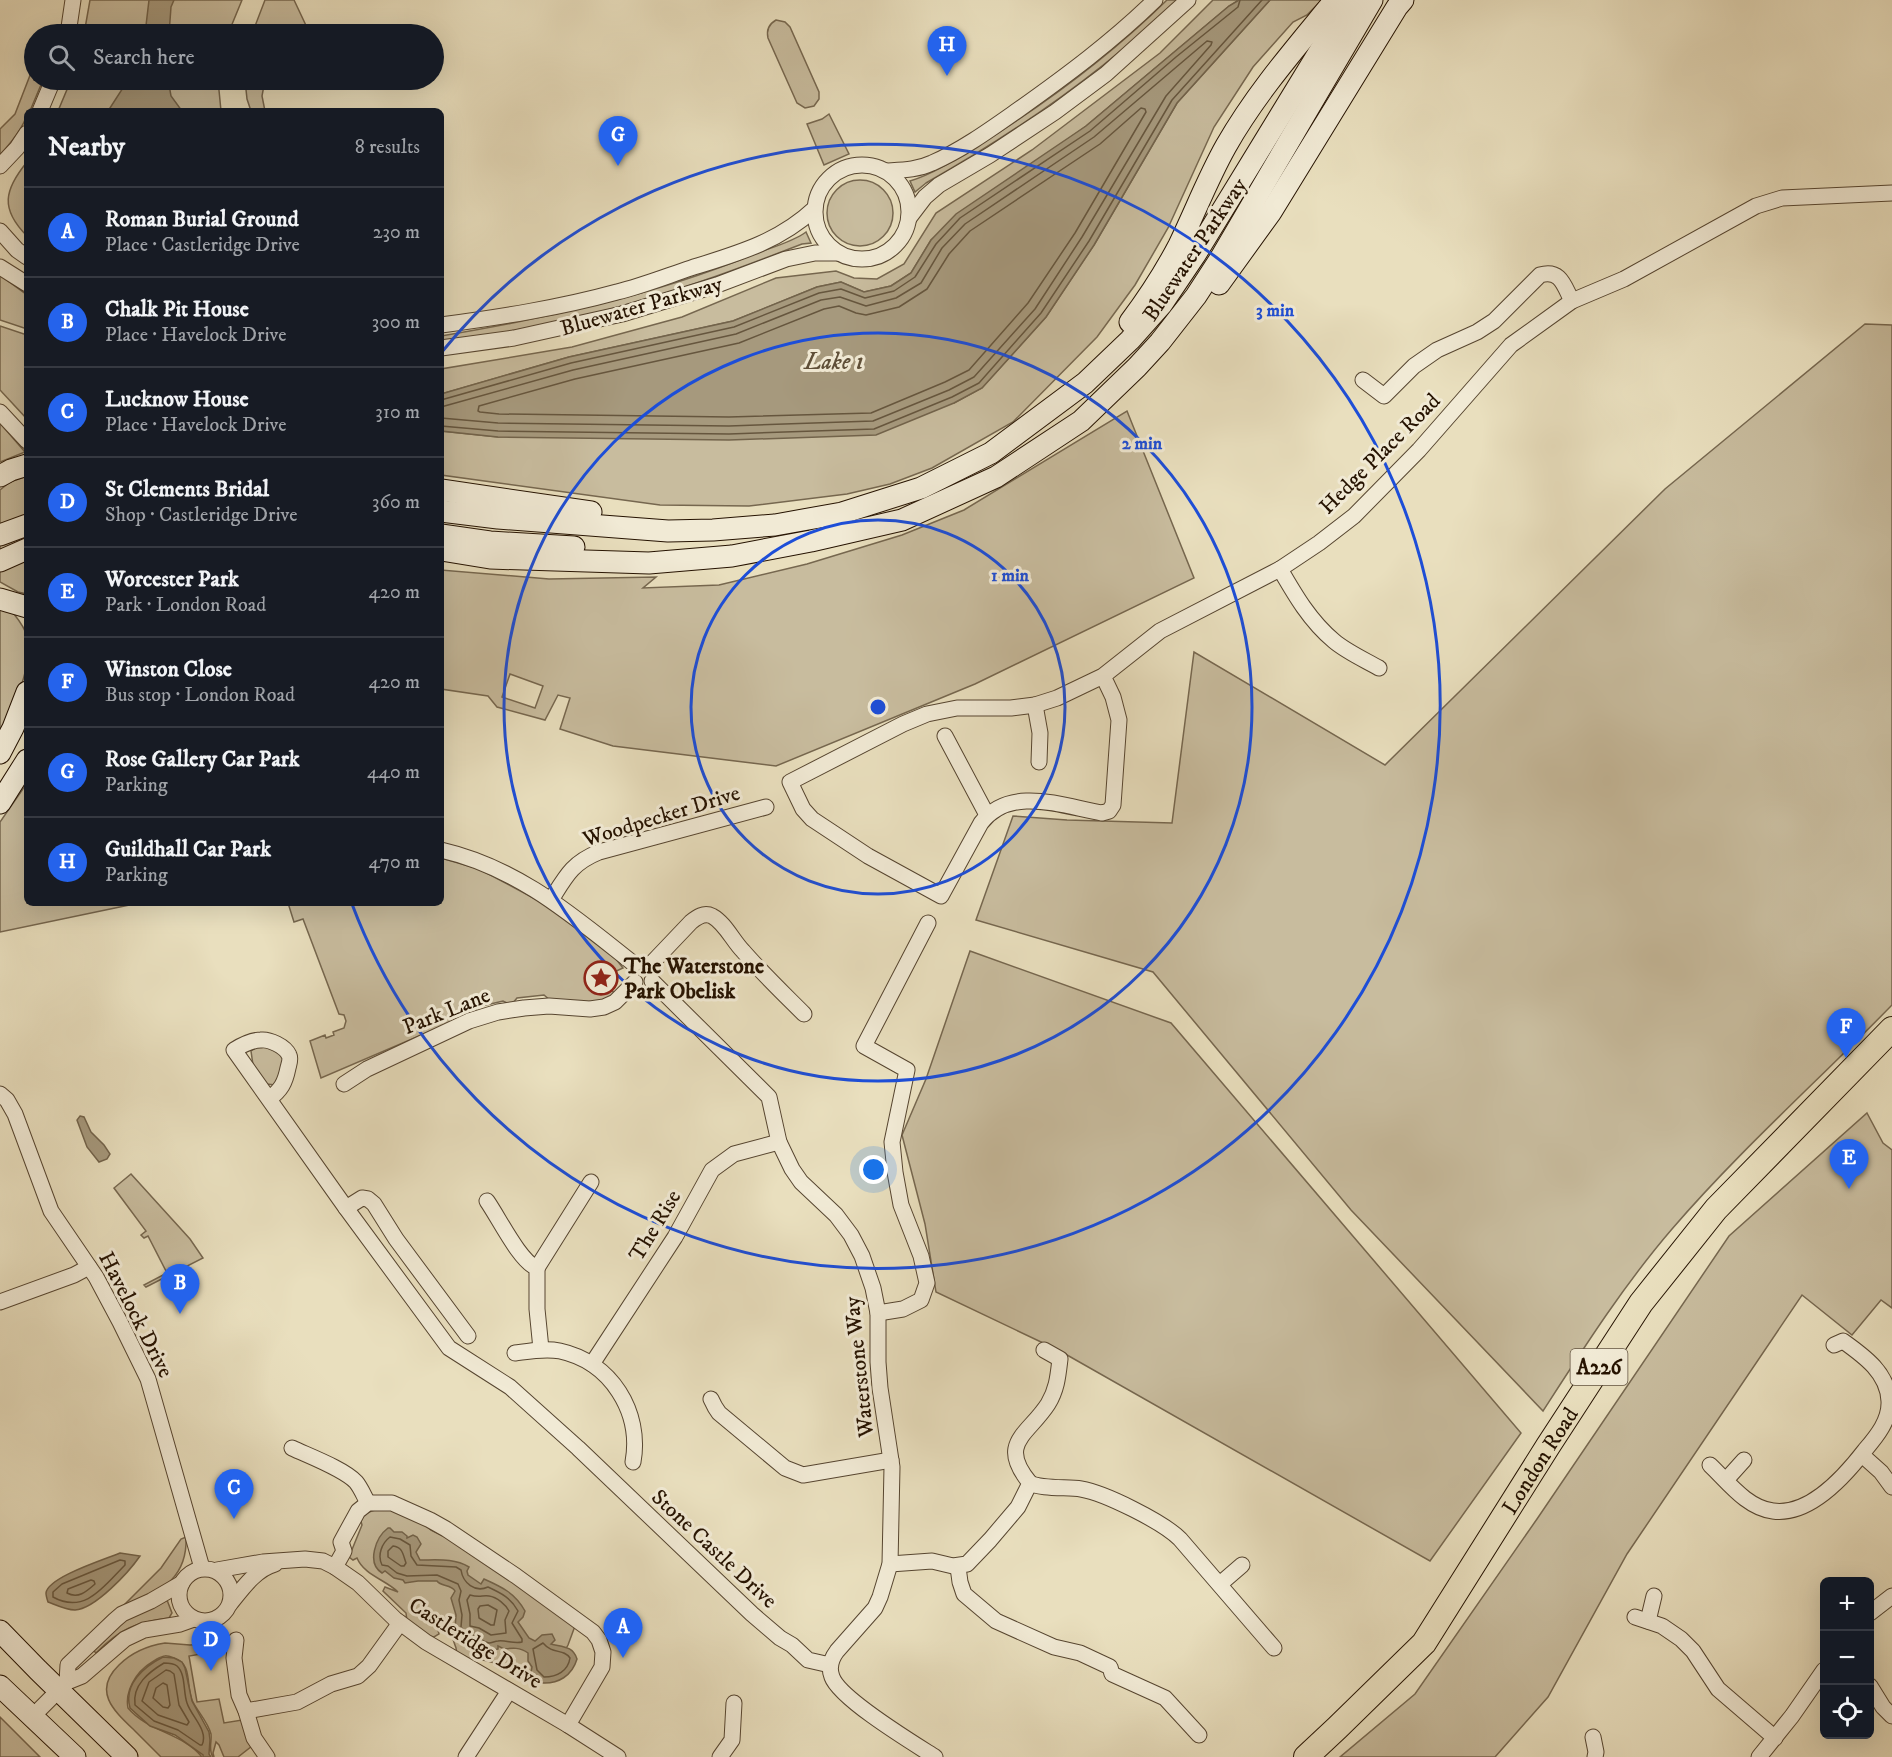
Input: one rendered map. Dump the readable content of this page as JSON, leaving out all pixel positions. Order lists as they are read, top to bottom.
{
  "streets": {
    "main road": ["A226", "London Road"],
    "street": [
      "Bluewater Parkway",
      "Hedge Place Road",
      "Woodpecker Drive",
      "Park Lane",
      "The Rise",
      "Havelock Drive",
      "Waterstone Way",
      "Stone Castle Drive",
      "Castleridge Drive"
    ]
  },
  "crossings": [
    ["Park Lane", "Waterstone Way"],
    ["The Rise", "Waterstone Way"],
    ["Havelock Drive", "Castleridge Drive"],
    ["Waterstone Way", "Stone Castle Drive"]
  ],
  "water": ["Lake 1"],
  "places": {
    "place": ["The Waterstone Park Obelisk"]
  },
  "page": {
    "search": "Search here",
    "pins": [
      "H",
      "G",
      "F",
      "E",
      "B",
      "C",
      "A",
      "D"
    ],
    "heading": ["Nearby", "8 results"],
    "list": [
      {
        "mark": "A",
        "name": "Roman Burial Ground",
        "note": "Place · Castleridge Drive",
        "value": "230 m"
      },
      {
        "mark": "B",
        "name": "Chalk Pit House",
        "note": "Place · Havelock Drive",
        "value": "300 m"
      },
      {
        "mark": "C",
        "name": "Lucknow House",
        "note": "Place · Havelock Drive",
        "value": "310 m"
      },
      {
        "mark": "D",
        "name": "St Clements Bridal",
        "note": "Shop · Castleridge Drive",
        "value": "360 m"
      },
      {
        "mark": "E",
        "name": "Worcester Park",
        "note": "Park · London Road",
        "value": "420 m"
      },
      {
        "mark": "F",
        "name": "Winston Close",
        "note": "Bus stop · London Road",
        "value": "420 m"
      },
      {
        "mark": "G",
        "name": "Rose Gallery Car Park",
        "note": "Parking",
        "value": "440 m"
      },
      {
        "mark": "H",
        "name": "Guildhall Car Park",
        "note": "Parking",
        "value": "470 m"
      }
    ],
    "map_buttons": ["+", "−"]
  },
  "rings": ["3 min", "2 min", "1 min"]
}
